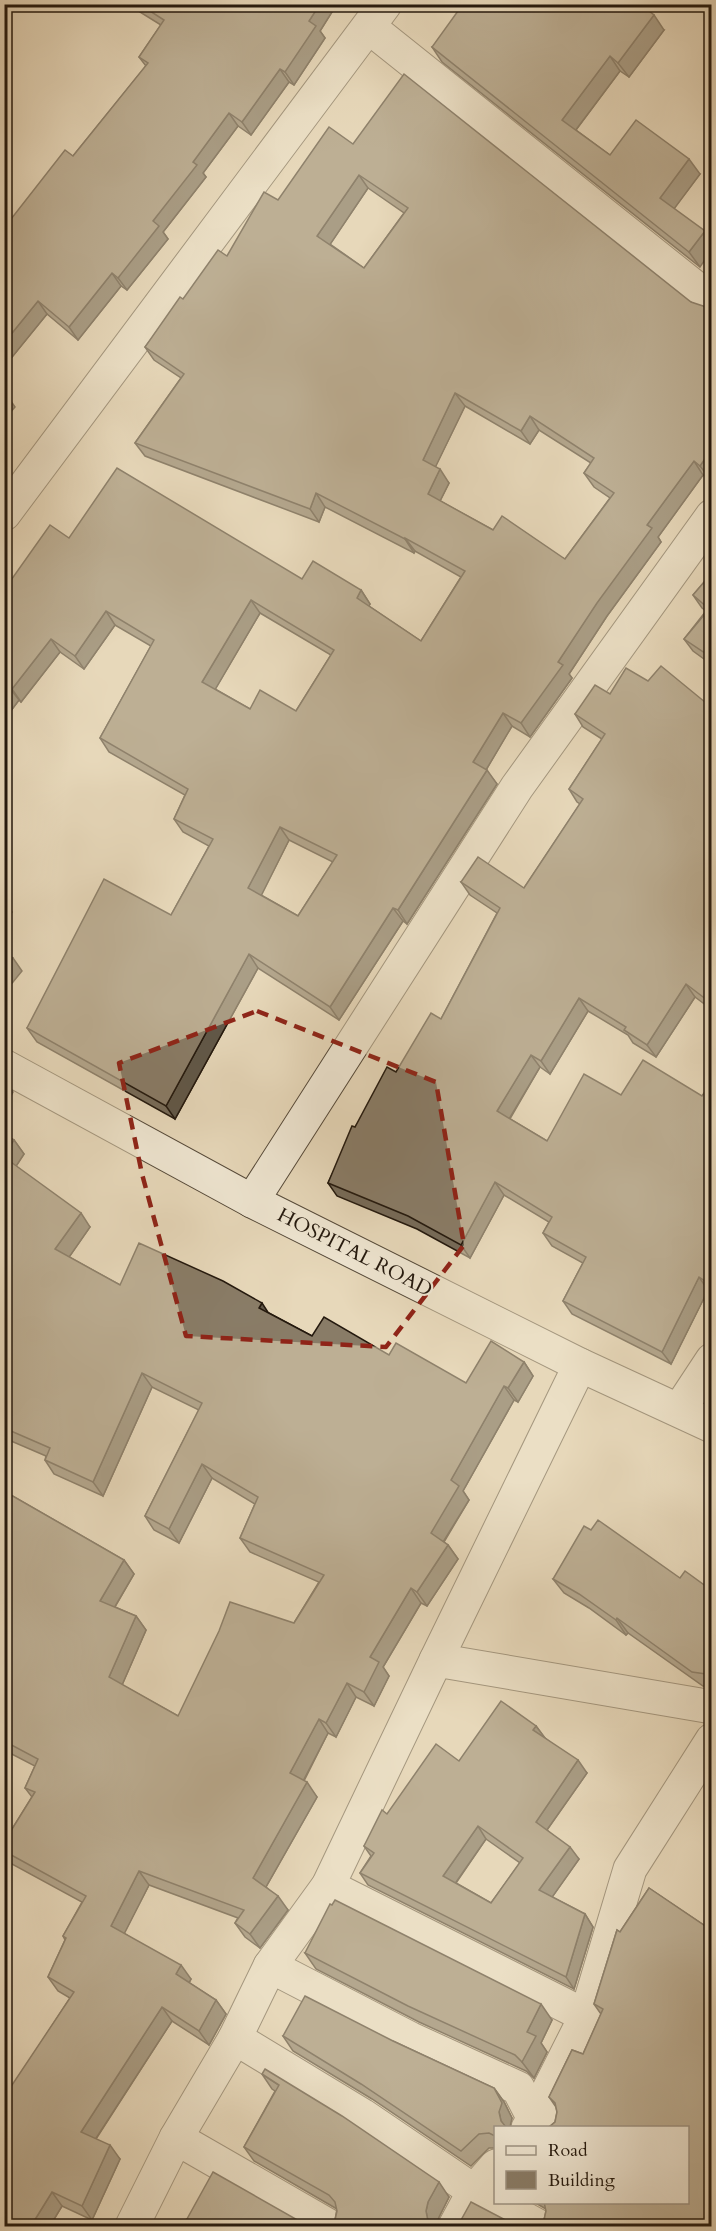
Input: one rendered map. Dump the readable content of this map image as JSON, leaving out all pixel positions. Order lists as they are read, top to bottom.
{
  "streets": {
    "street": ["HOSPITAL ROAD"]
  },
  "legend": ["Road", "Building"]
}
